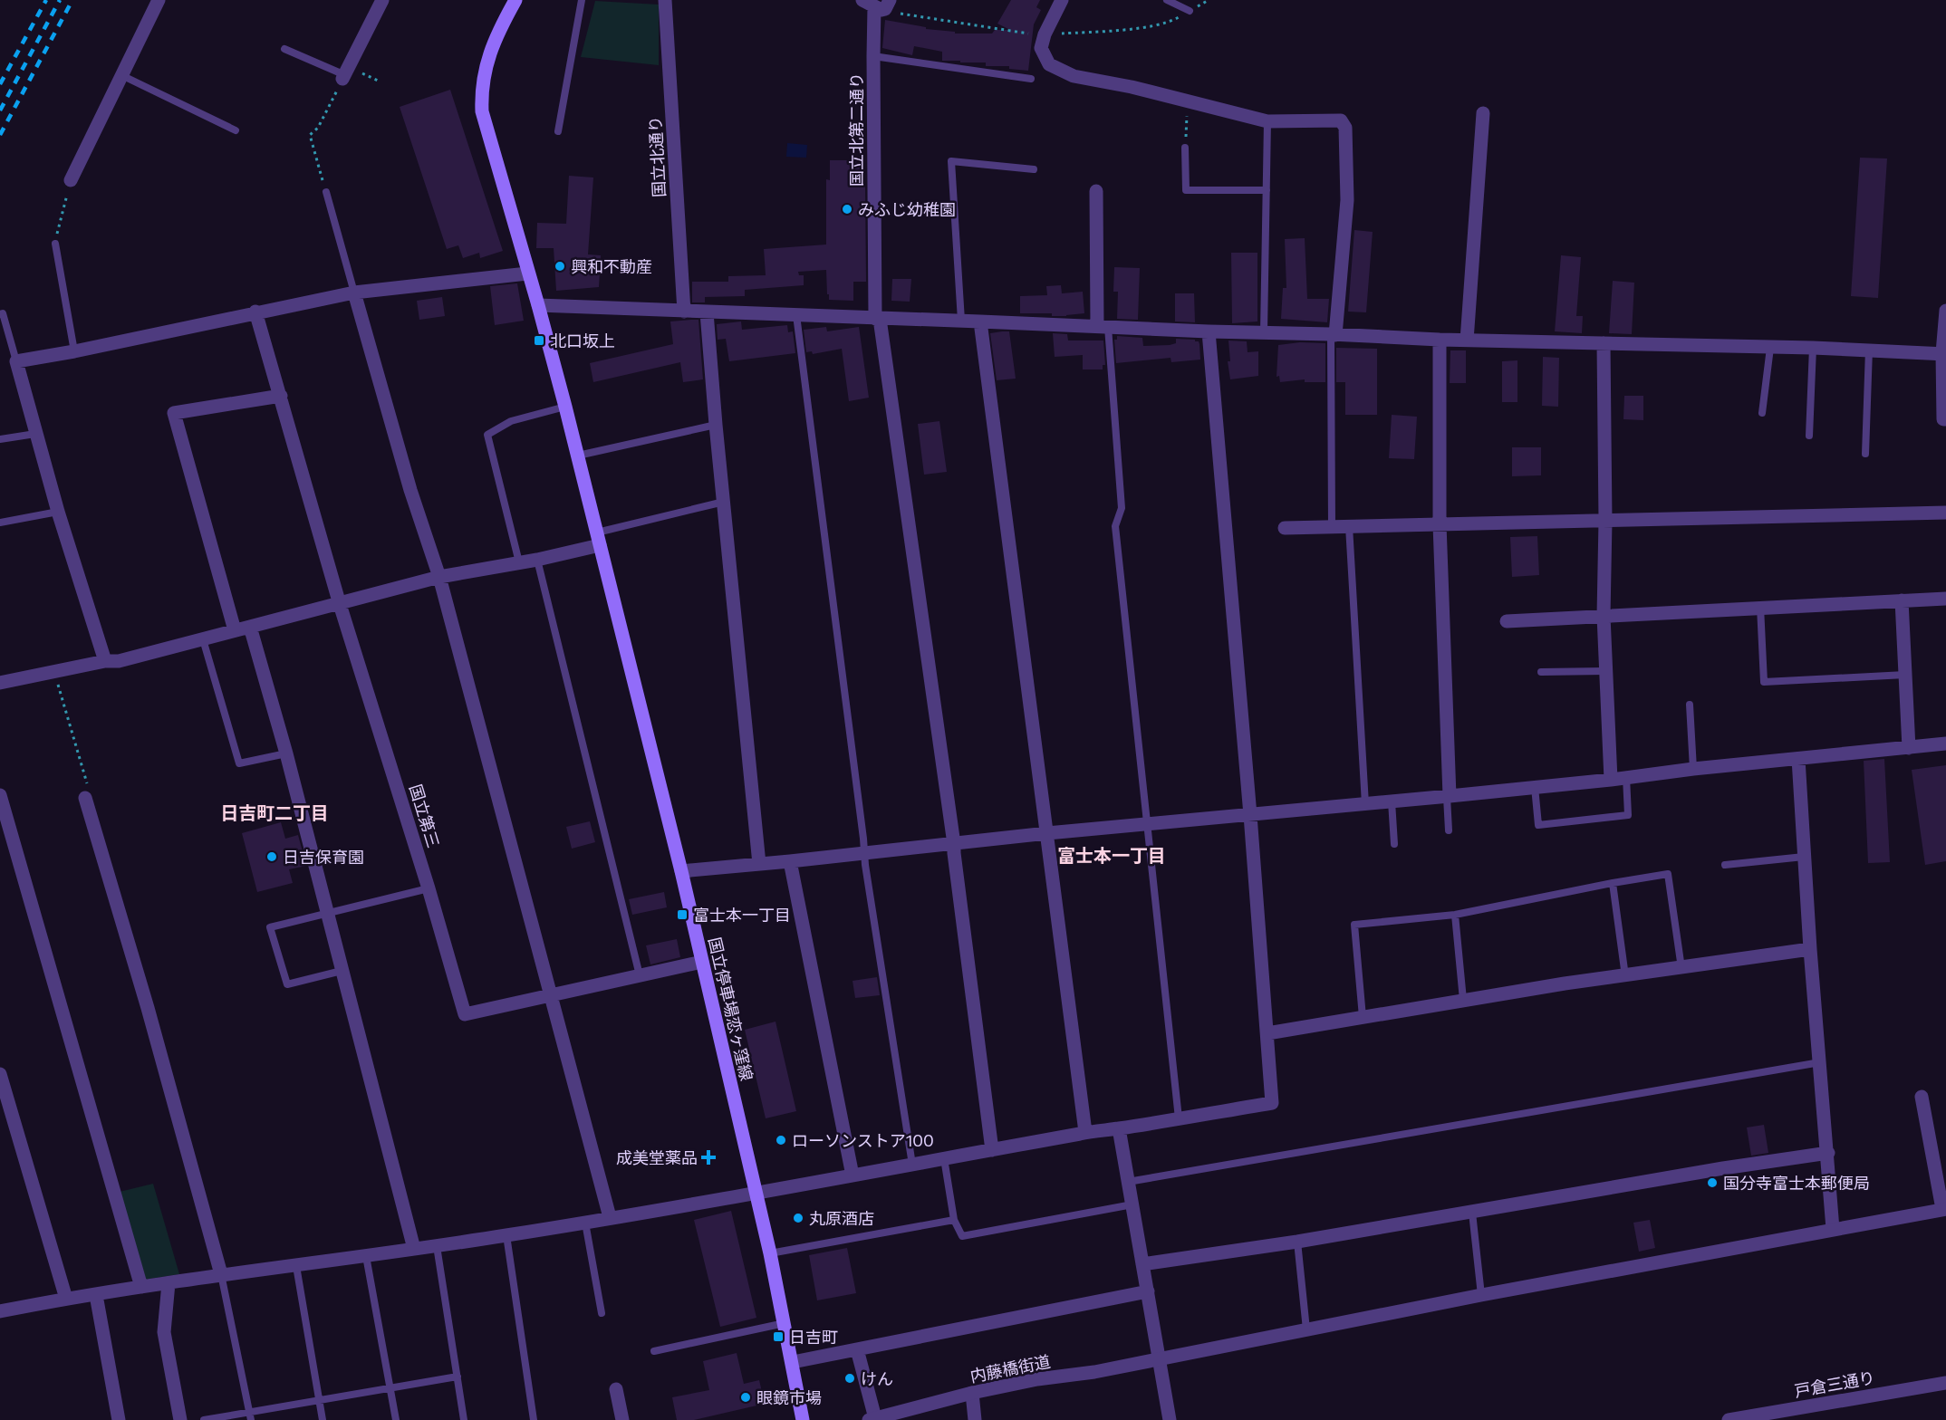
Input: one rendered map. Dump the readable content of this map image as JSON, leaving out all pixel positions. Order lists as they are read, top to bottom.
{
  "streets": {
    "main road": ["国立停車場恋ヶ窪線"],
    "street": [
      "国立北第二通り",
      "国立北通り",
      "国立第三",
      "内藤橋街道",
      "戸倉三通り"
    ]
  },
  "crossings": [
    ["国立第三", "国立停車場恋ヶ窪線"]
  ],
  "districts": ["日吉町二丁目", "富士本一丁目"],
  "places": {
    "other": [
      "みふじ幼稚園",
      "興和不動産",
      "日吉保育園",
      "ローソンストア100",
      "国分寺富士本郵便局",
      "丸原酒店",
      "けん",
      "眼鏡市場"
    ],
    "transit": ["北口坂上", "富士本一丁目", "日吉町"],
    "health": ["成美堂薬品"]
  }
}
